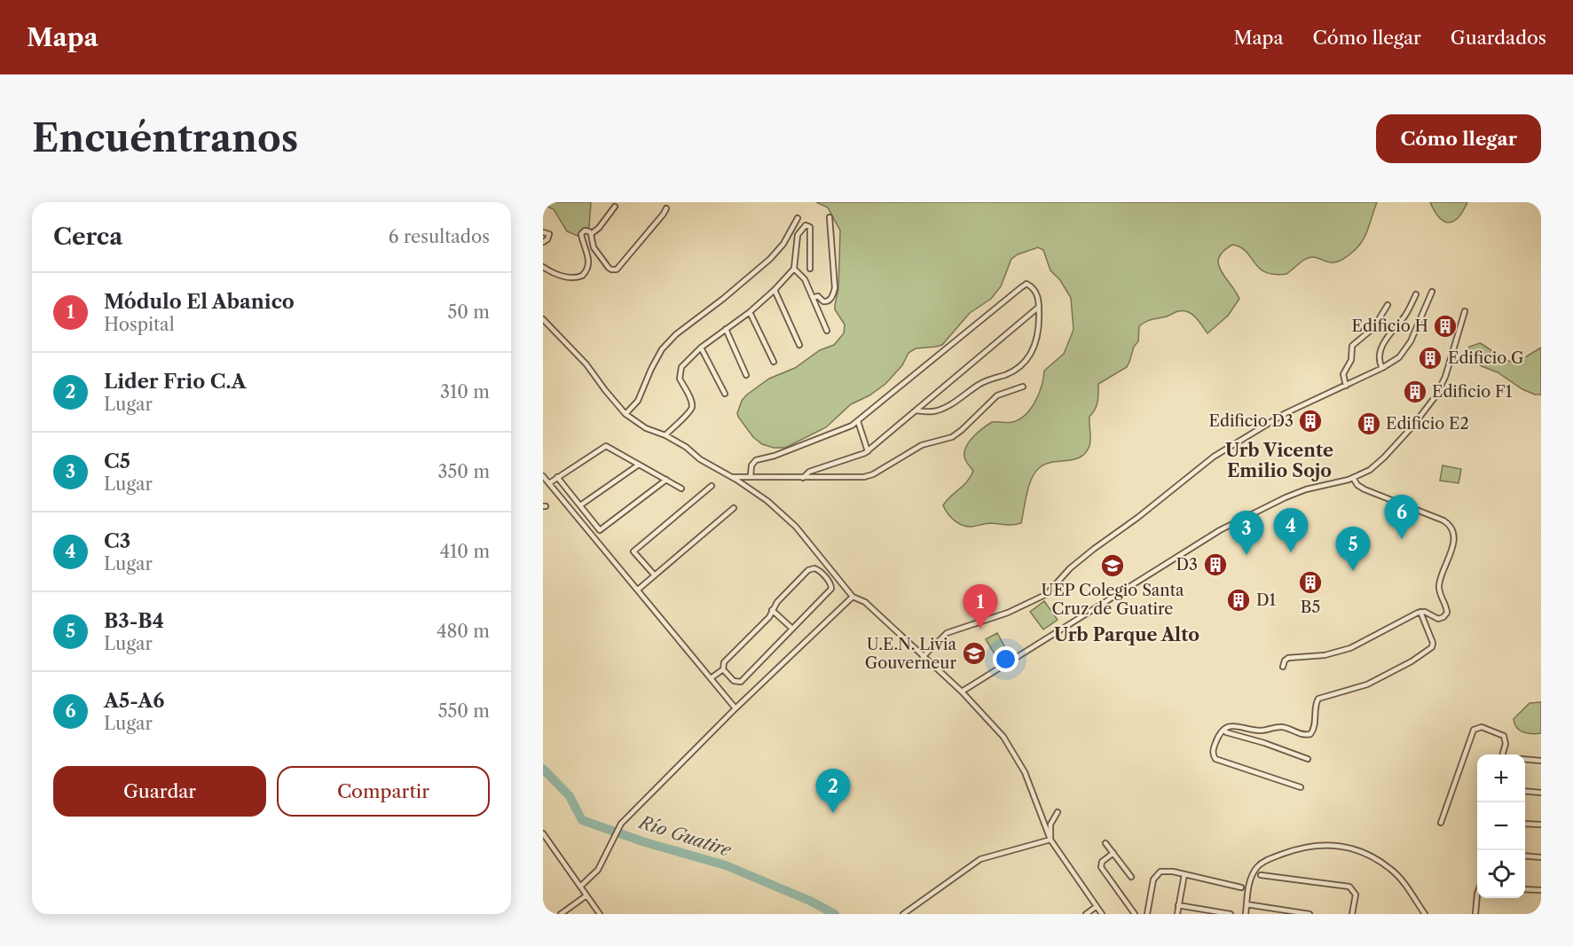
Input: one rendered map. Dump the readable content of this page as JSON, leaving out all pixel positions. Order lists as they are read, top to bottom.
{
  "districts": ["Urb Vicente Emilio Sojo", "Urb Parque Alto"],
  "water": ["Río Guatire"],
  "places": {
    "building": [
      "Edificio H",
      "Edificio G",
      "Edificio F1",
      "Edificio D3",
      "Edificio E2",
      "D3",
      "B5",
      "D1"
    ],
    "school or university": ["UEP Colegio Santa Cruz de Guatire", "U.E.N. Livia Gouverneur"]
  },
  "page": {
    "header": "Mapa",
    "nav": ["Mapa", "Cómo llegar", "Guardados"],
    "buttons": [
      "Cómo llegar",
      ["Guardar", "Compartir"]
    ],
    "title": "Encuéntranos",
    "heading": ["Cerca", "6 resultados"],
    "list": [
      {
        "mark": "1",
        "name": "Módulo El Abanico",
        "note": "Hospital",
        "value": "50 m"
      },
      {
        "mark": "2",
        "name": "Lider Frio C.A",
        "note": "Lugar",
        "value": "310 m"
      },
      {
        "mark": "3",
        "name": "C5",
        "note": "Lugar",
        "value": "350 m"
      },
      {
        "mark": "4",
        "name": "C3",
        "note": "Lugar",
        "value": "410 m"
      },
      {
        "mark": "5",
        "name": "B3-B4",
        "note": "Lugar",
        "value": "480 m"
      },
      {
        "mark": "6",
        "name": "A5-A6",
        "note": "Lugar",
        "value": "550 m"
      }
    ],
    "pins": [
      "6",
      "4",
      "3",
      "5",
      "1",
      "2"
    ],
    "map_buttons": ["+", "−"]
  }
}
